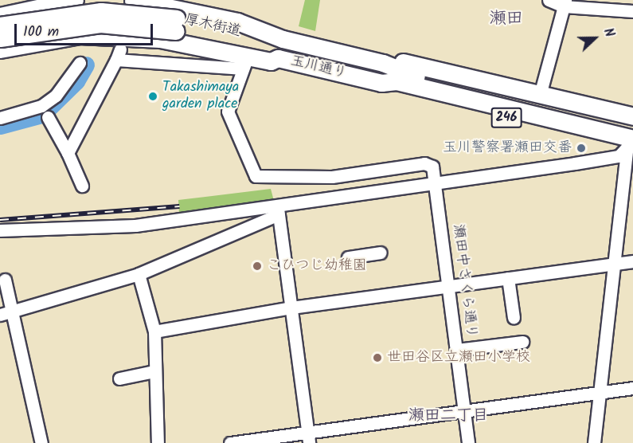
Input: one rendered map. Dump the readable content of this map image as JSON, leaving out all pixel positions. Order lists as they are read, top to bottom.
{
  "streets": {
    "highway": ["厚木街道", "玉川通り", "246"],
    "street": ["瀬田中さくら通り"]
  },
  "crossings": [
    ["厚木街道", "玉川通り"],
    ["玉川通り", "246"]
  ],
  "districts": ["瀬田", "瀬田二丁目"],
  "places": [
    "Takashimaya garden place",
    "玉川警察署瀬田交番",
    "こひつじ幼稚園",
    "世田谷区立瀬田小学校"
  ],
  "scale_bar": "100 m",
  "north": "right"
}
